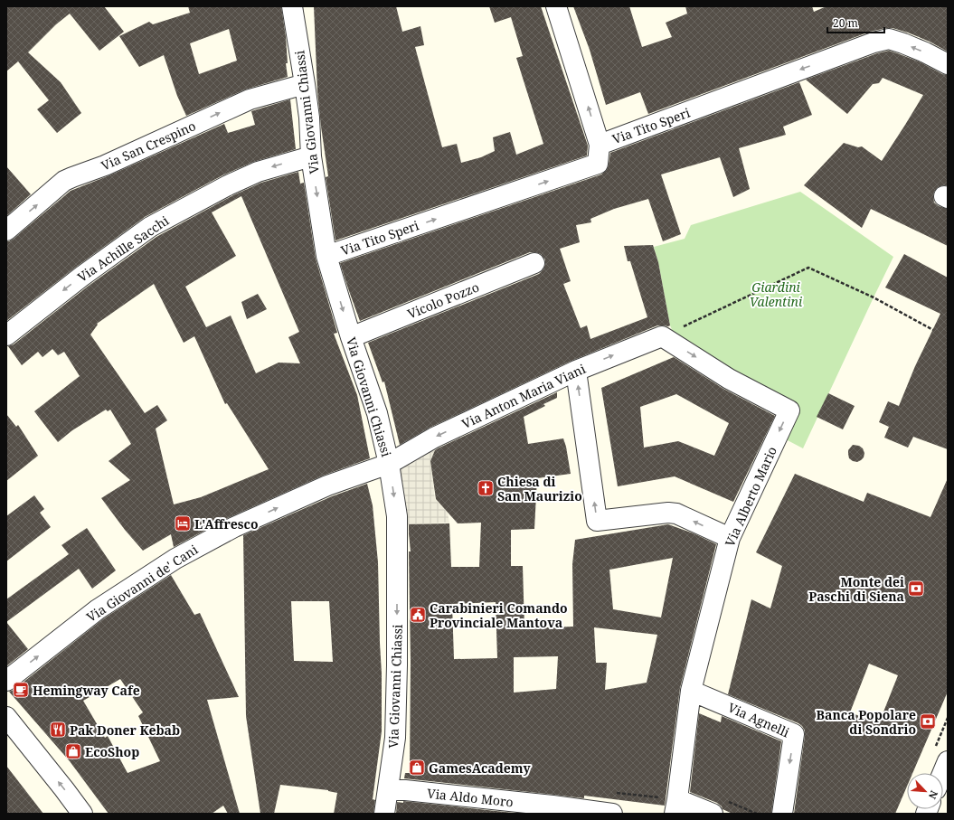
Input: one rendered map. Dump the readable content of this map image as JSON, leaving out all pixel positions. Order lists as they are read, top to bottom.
{
  "streets": {
    "street": [
      "Via Giovanni Chiassi",
      "Via Tito Speri",
      "Via San Crespino",
      "Via Achille Sacchi",
      "Vicolo Pozzo",
      "Via Anton Maria Viani",
      "Via Alberto Mario",
      "Via Giovanni de' Cani",
      "Via Agnelli",
      "Via Aldo Moro"
    ]
  },
  "crossings": [
    ["Via Giovanni Chiassi", "Via Tito Speri"],
    ["Via Giovanni Chiassi", "Via San Crespino"],
    ["Via Giovanni Chiassi", "Via Achille Sacchi"],
    ["Via Giovanni Chiassi", "Vicolo Pozzo"],
    ["Via Giovanni Chiassi", "Via Anton Maria Viani"],
    ["Via Giovanni Chiassi", "Via Giovanni de' Cani"],
    ["Via Giovanni Chiassi", "Via Aldo Moro"],
    ["Via Anton Maria Viani", "Via Alberto Mario"],
    ["Via Anton Maria Viani", "Via Giovanni de' Cani"],
    ["Via Alberto Mario", "Via Agnelli"]
  ],
  "one_way": [
    "Via Giovanni Chiassi",
    "Via San Crespino",
    "Via Achille Sacchi",
    "Via Giovanni de' Cani"
  ],
  "parks": ["Giardini Valentini"],
  "places": {
    "church": ["Chiesa di San Maurizio"],
    "hotel": ["L'Affresco"],
    "bank": ["Monte dei Paschi di Siena", "Banca Popolare di Sondrio"],
    "public building": ["Carabinieri Comando Provinciale Mantova"],
    "cafe": ["Hemingway Cafe"],
    "restaurant": ["Pak Doner Kebab"],
    "shop": ["EcoShop", "GamesAcademy"]
  },
  "scale_bar": "20 m",
  "north": "bottom right"
}
